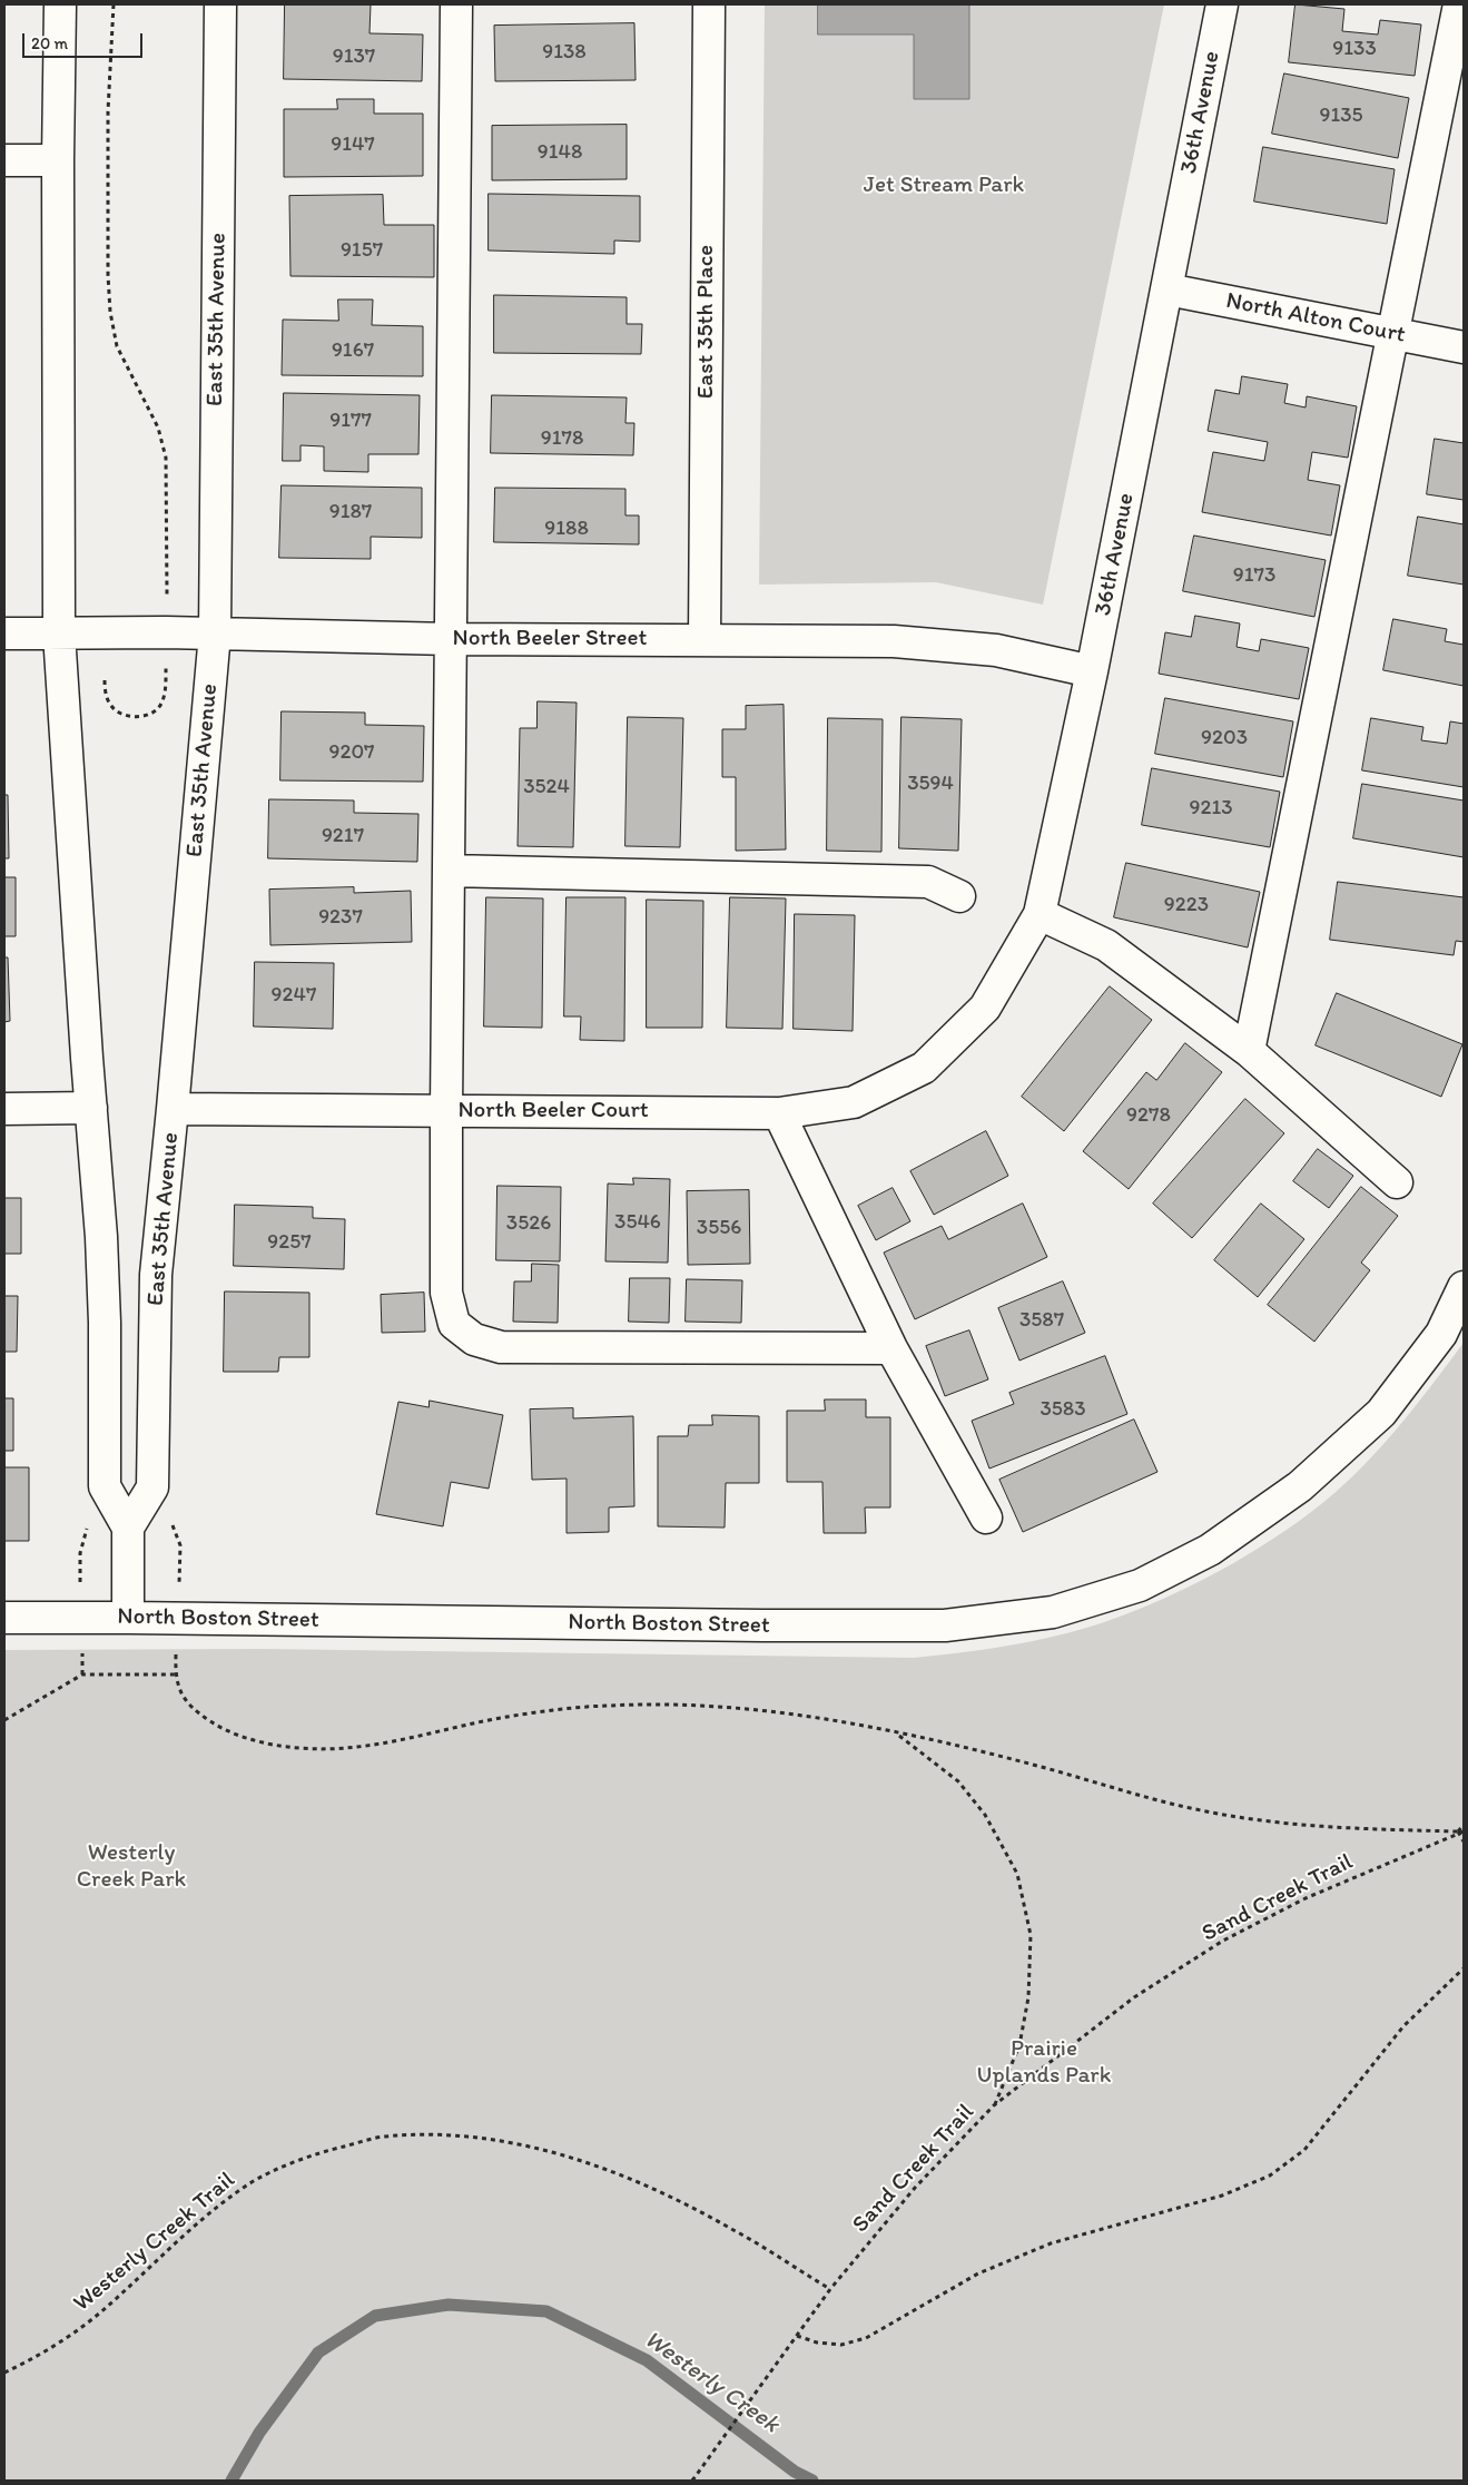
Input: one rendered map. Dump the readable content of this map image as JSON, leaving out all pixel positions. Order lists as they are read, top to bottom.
{
  "streets": {
    "street": [
      "36th Avenue",
      "North Alton Court",
      "East 35th Avenue",
      "East 35th Place",
      "North Beeler Street",
      "North Beeler Court",
      "North Boston Street"
    ],
    "path": ["Sand Creek Trail", "Westerly Creek Trail"]
  },
  "crossings": [
    ["36th Avenue", "North Alton Court"],
    ["36th Avenue", "North Beeler Street"],
    ["36th Avenue", "North Beeler Court"],
    ["East 35th Avenue", "North Beeler Street"],
    ["East 35th Avenue", "North Beeler Court"],
    ["East 35th Place", "North Beeler Street"],
    ["Sand Creek Trail", "Westerly Creek Trail"]
  ],
  "water": ["Westerly Creek"],
  "parks": ["Jet Stream Park", "Westerly Creek Park", "Prairie Uplands Park"],
  "house_numbers": [
    "9133",
    "9138",
    "9137",
    "9135",
    "9147",
    "9148",
    "9157",
    "9167",
    "9177",
    "9178",
    "9187",
    "9188",
    "9173",
    "9203",
    "9207",
    "3594",
    "3524",
    "9213",
    "9217",
    "9223",
    "9237",
    "9247",
    "9278",
    "3546",
    "3526",
    "3556",
    "9257",
    "3587",
    "3583"
  ],
  "scale_bar": "20 m"
}
